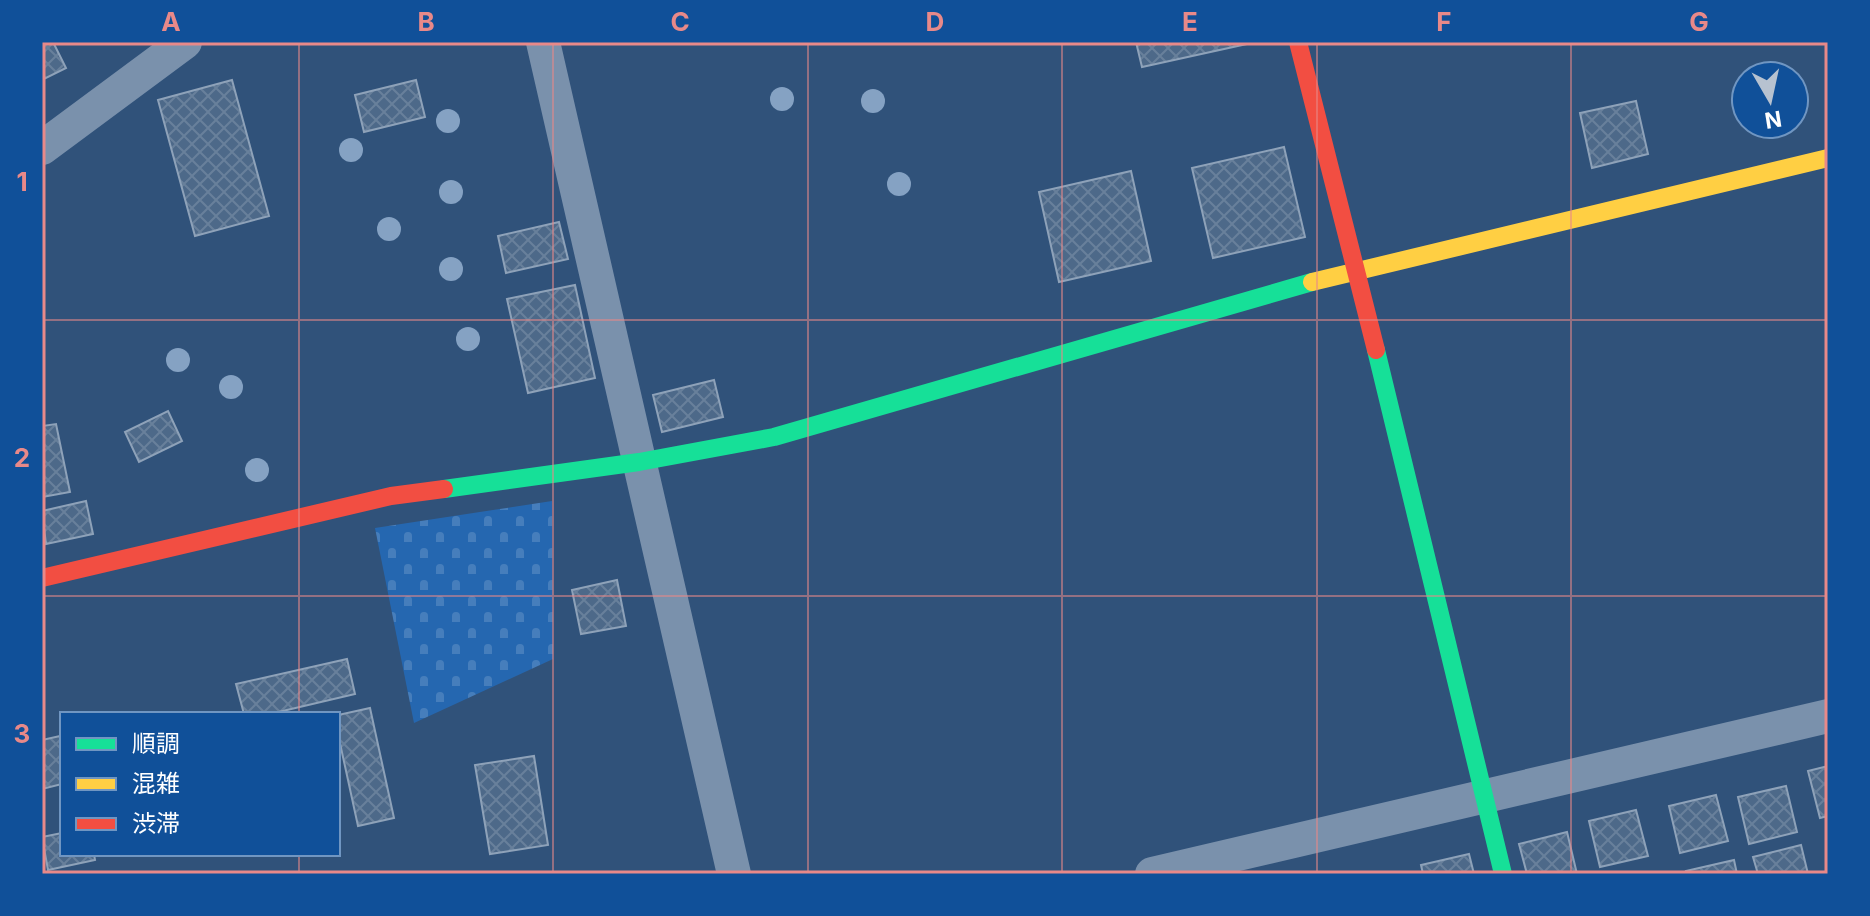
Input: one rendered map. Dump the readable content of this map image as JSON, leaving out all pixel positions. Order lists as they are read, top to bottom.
{
  "legend": ["順調", "混雑", "渋滞"],
  "north": "bottom",
  "grid": {
    "columns": [
      "A",
      "B",
      "C",
      "D",
      "E",
      "F",
      "G"
    ],
    "rows": ["1", "2", "3"]
  }
}
